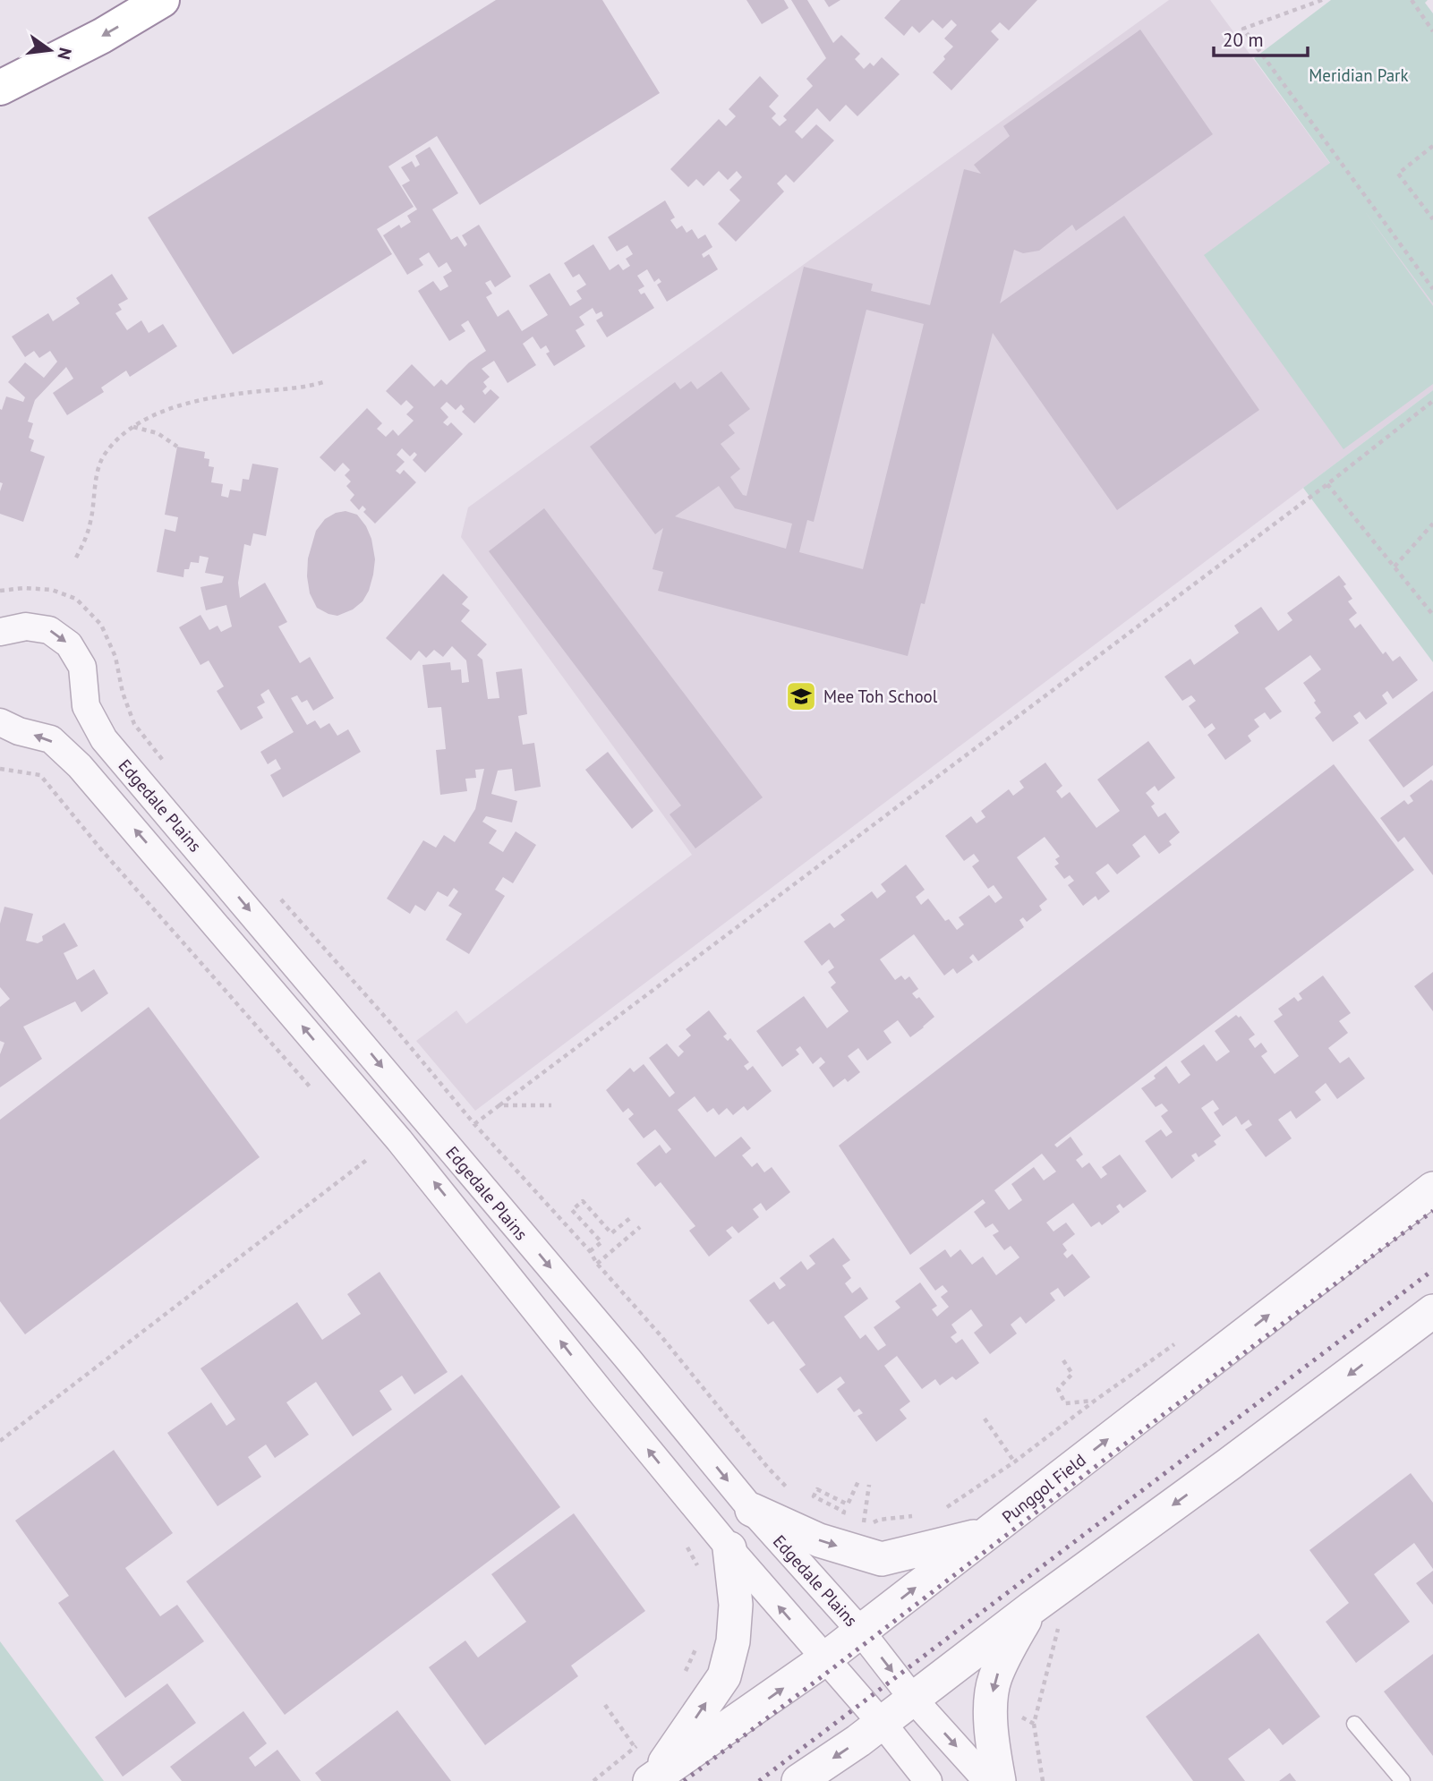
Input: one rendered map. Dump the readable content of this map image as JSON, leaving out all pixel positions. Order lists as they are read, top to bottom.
{
  "streets": {
    "street": ["Edgedale Plains", "Punggol Field"]
  },
  "crossings": [
    ["Edgedale Plains", "Punggol Field"]
  ],
  "parks": ["Meridian Park"],
  "places": {
    "school or university": ["Mee Toh School"]
  },
  "scale_bar": "20 m",
  "north": "right"
}
